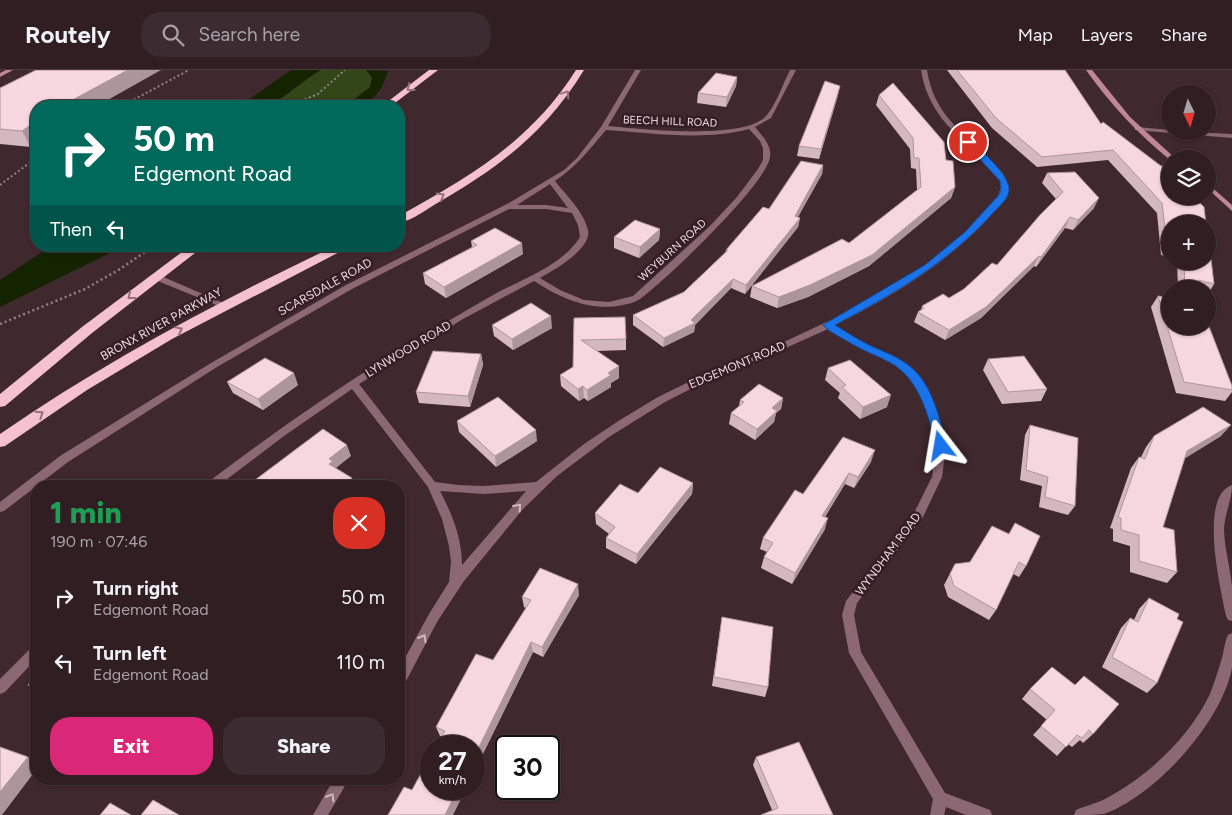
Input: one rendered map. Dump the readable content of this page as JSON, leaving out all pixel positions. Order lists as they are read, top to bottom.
{
  "streets": {
    "highway": ["BRONX RIVER PARKWAY"],
    "street": [
      "BEECH HILL ROAD",
      "WEYBURN ROAD",
      "SCARSDALE ROAD",
      "LYNWOOD ROAD",
      "EDGEMONT ROAD",
      "WYNDHAM ROAD"
    ]
  },
  "crossings": [
    ["BEECH HILL ROAD", "WEYBURN ROAD"],
    ["BEECH HILL ROAD", "SCARSDALE ROAD"],
    ["WEYBURN ROAD", "LYNWOOD ROAD"],
    ["SCARSDALE ROAD", "LYNWOOD ROAD"],
    ["EDGEMONT ROAD", "WYNDHAM ROAD"]
  ],
  "north": "bottom",
  "page": {
    "header": "Routely",
    "search": "Search here",
    "nav": ["Map", "Layers", "Share"],
    "map_buttons": ["+", "−"],
    "turn": ["50 m", "Edgemont Road"],
    "then": "Then",
    "heading": ["1 min", "190 m · 07:46"],
    "list": [
      {
        "name": "Turn right",
        "note": "Edgemont Road",
        "value": "50 m"
      },
      {
        "name": "Turn left",
        "note": "Edgemont Road",
        "value": "110 m"
      }
    ],
    "buttons": ["Exit", "Share"],
    "speed": "27 km/h",
    "limit": "30"
  }
}
